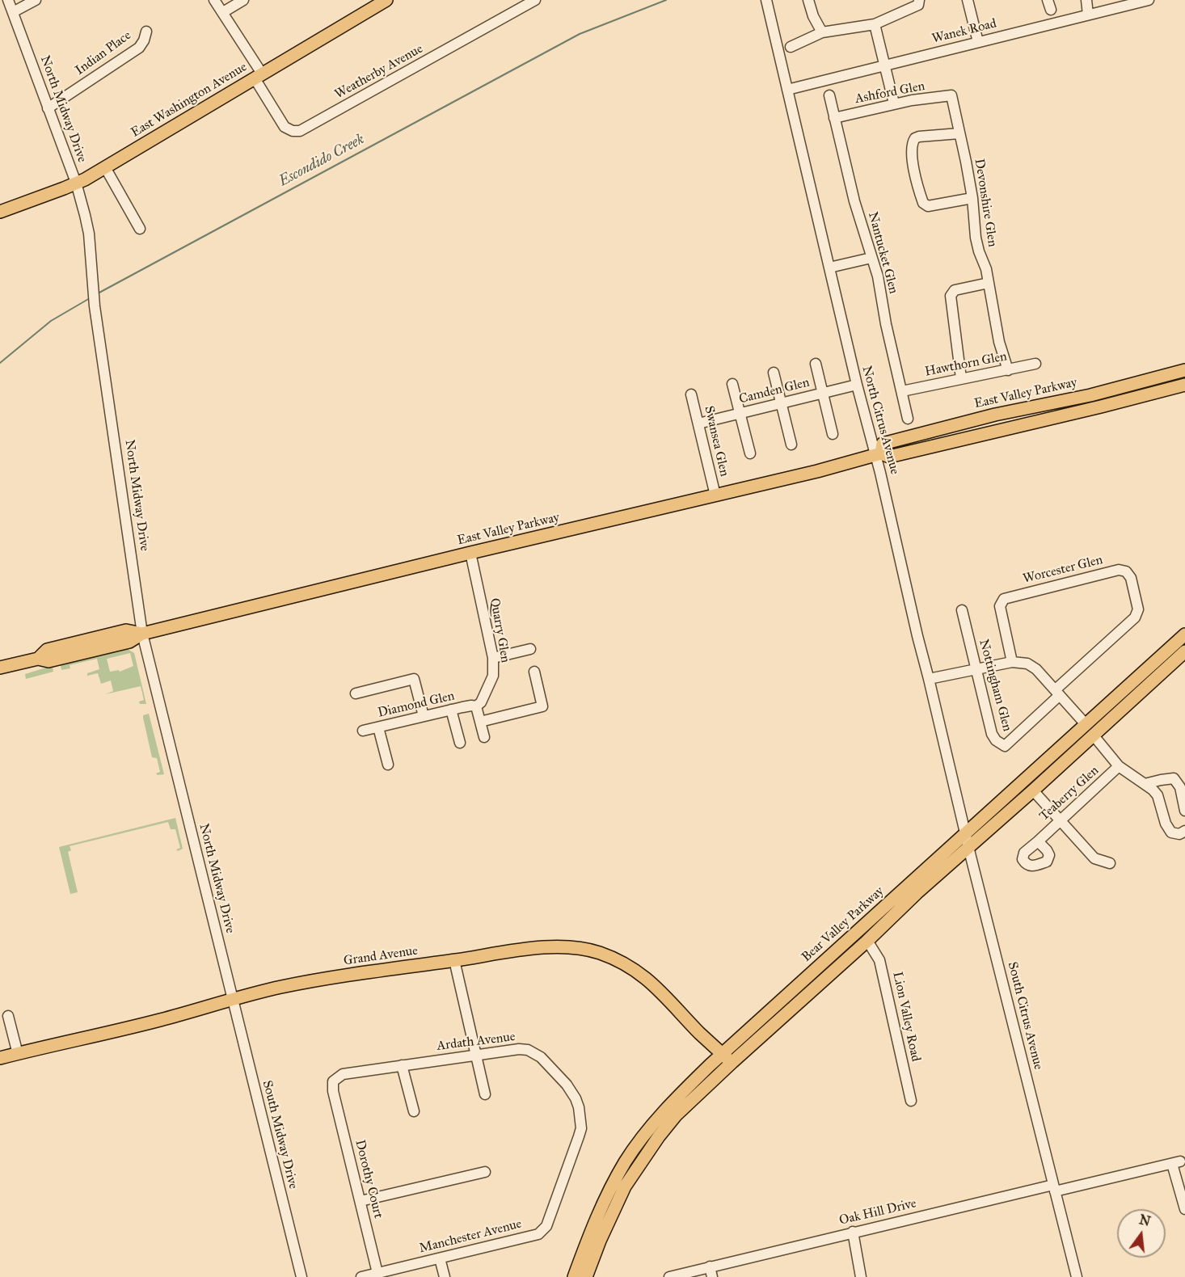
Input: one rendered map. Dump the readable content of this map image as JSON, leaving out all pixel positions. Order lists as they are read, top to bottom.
{
  "streets": {
    "main road": [
      "East Washington Avenue",
      "East Valley Parkway",
      "Bear Valley Parkway",
      "Grand Avenue"
    ],
    "street": [
      "Wanek Road",
      "Indian Place",
      "Weatherby Avenue",
      "Ashford Glen",
      "North Midway Drive",
      "Devonshire Glen",
      "Nantucket Glen",
      "Hawthorn Glen",
      "Camden Glen",
      "North Citrus Avenue",
      "Swansea Glen",
      "Worcester Glen",
      "Quarry Glen",
      "Nottingham Glen",
      "Diamond Glen",
      "Teaberry Glen",
      "South Citrus Avenue",
      "Lion Valley Road",
      "Ardath Avenue",
      "South Midway Drive",
      "Dorothy Court",
      "Oak Hill Drive",
      "Manchester Avenue"
    ]
  },
  "crossings": [
    ["Wanek Road", "North Citrus Avenue"],
    ["Indian Place", "North Midway Drive"],
    ["Weatherby Avenue", "East Washington Avenue"],
    ["Ashford Glen", "Devonshire Glen"],
    ["Ashford Glen", "Nantucket Glen"],
    ["East Washington Avenue", "North Midway Drive"],
    ["North Midway Drive", "East Valley Parkway"],
    ["North Midway Drive", "Grand Avenue"],
    ["North Midway Drive", "South Midway Drive"],
    ["Devonshire Glen", "Hawthorn Glen"],
    ["Nantucket Glen", "Hawthorn Glen"],
    ["Camden Glen", "North Citrus Avenue"],
    ["Camden Glen", "Swansea Glen"],
    ["East Valley Parkway", "North Citrus Avenue"],
    ["East Valley Parkway", "Swansea Glen"],
    ["East Valley Parkway", "Quarry Glen"],
    ["North Citrus Avenue", "Bear Valley Parkway"],
    ["North Citrus Avenue", "South Citrus Avenue"],
    ["Worcester Glen", "Nottingham Glen"],
    ["Quarry Glen", "Diamond Glen"],
    ["Bear Valley Parkway", "Grand Avenue"],
    ["Bear Valley Parkway", "South Citrus Avenue"],
    ["Bear Valley Parkway", "Lion Valley Road"],
    ["Grand Avenue", "South Midway Drive"],
    ["South Citrus Avenue", "Oak Hill Drive"],
    ["Ardath Avenue", "Dorothy Court"],
    ["Ardath Avenue", "Manchester Avenue"],
    ["Dorothy Court", "Manchester Avenue"]
  ],
  "water": ["Escondido Creek"],
  "north": "top"
}
